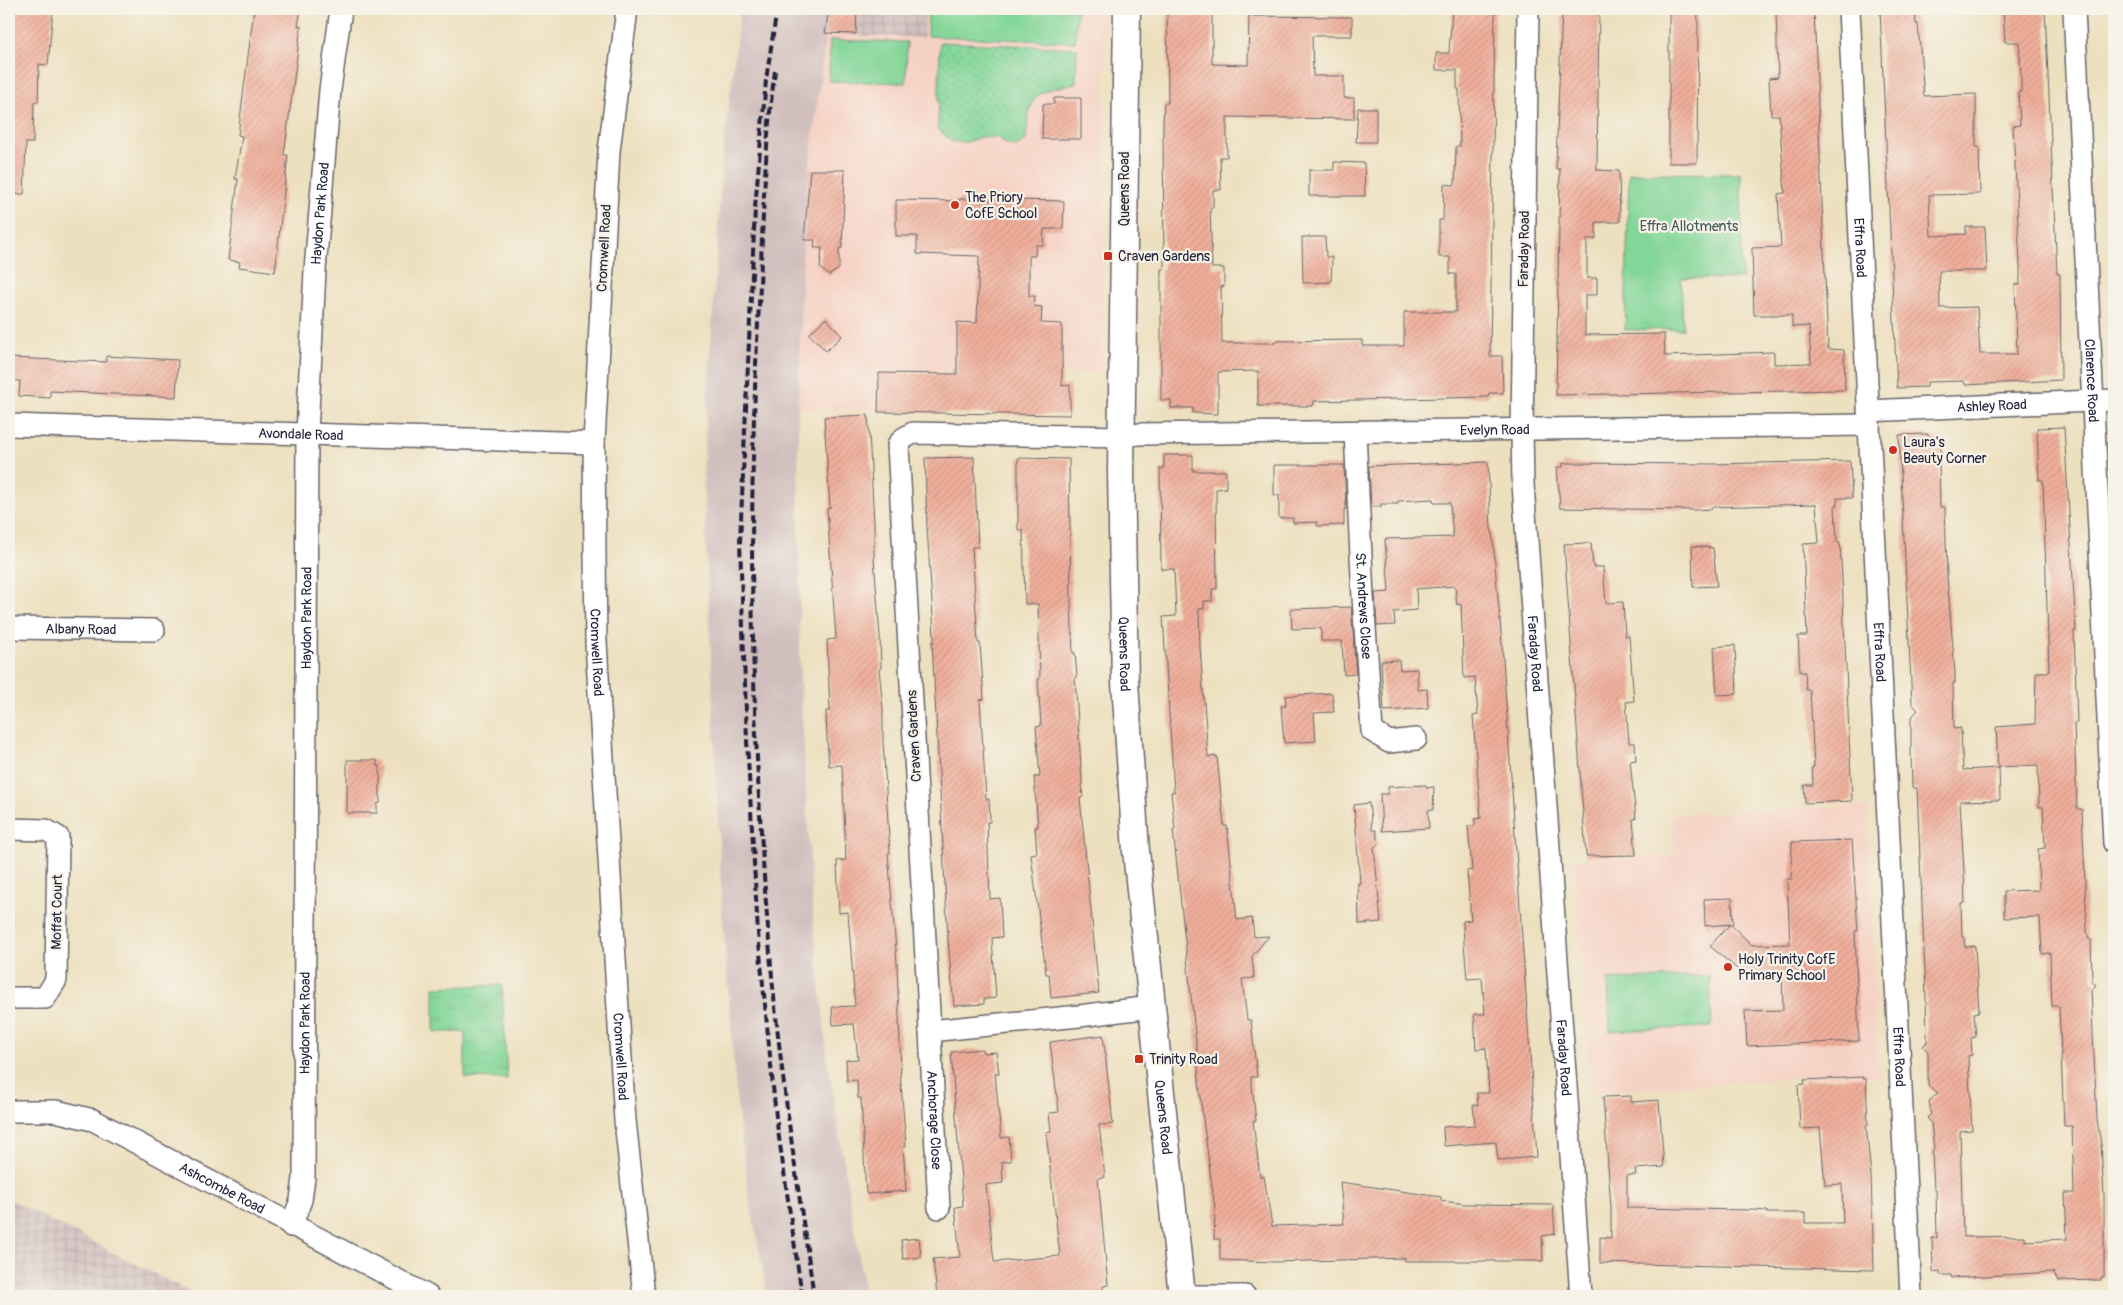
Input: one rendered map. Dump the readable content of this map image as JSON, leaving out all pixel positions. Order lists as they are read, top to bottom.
{
  "streets": {
    "street": [
      "Queens Road",
      "Haydon Park Road",
      "Cromwell Road",
      "Effra Road",
      "Faraday Road",
      "Clarence Road",
      "Ashley Road",
      "Evelyn Road",
      "Avondale Road",
      "St. Andrews Close",
      "Albany Road",
      "Craven Gardens",
      "Moffat Court",
      "Anchorage Close",
      "Ashcombe Road"
    ]
  },
  "crossings": [
    ["Queens Road", "Evelyn Road"],
    ["Queens Road", "Craven Gardens"],
    ["Haydon Park Road", "Avondale Road"],
    ["Haydon Park Road", "Ashcombe Road"],
    ["Cromwell Road", "Avondale Road"],
    ["Effra Road", "Ashley Road"],
    ["Effra Road", "Evelyn Road"],
    ["Faraday Road", "Evelyn Road"],
    ["Clarence Road", "Ashley Road"],
    ["Ashley Road", "Evelyn Road"],
    ["Evelyn Road", "St. Andrews Close"],
    ["Evelyn Road", "Craven Gardens"],
    ["Craven Gardens", "Anchorage Close"]
  ],
  "parks": ["Effra Allotments"],
  "places": {
    "other": ["The Priory CofE School", "Laura's Beauty Corner", "Holy Trinity CofE Primary School"],
    "transit": ["Craven Gardens", "Trinity Road"]
  }
}
